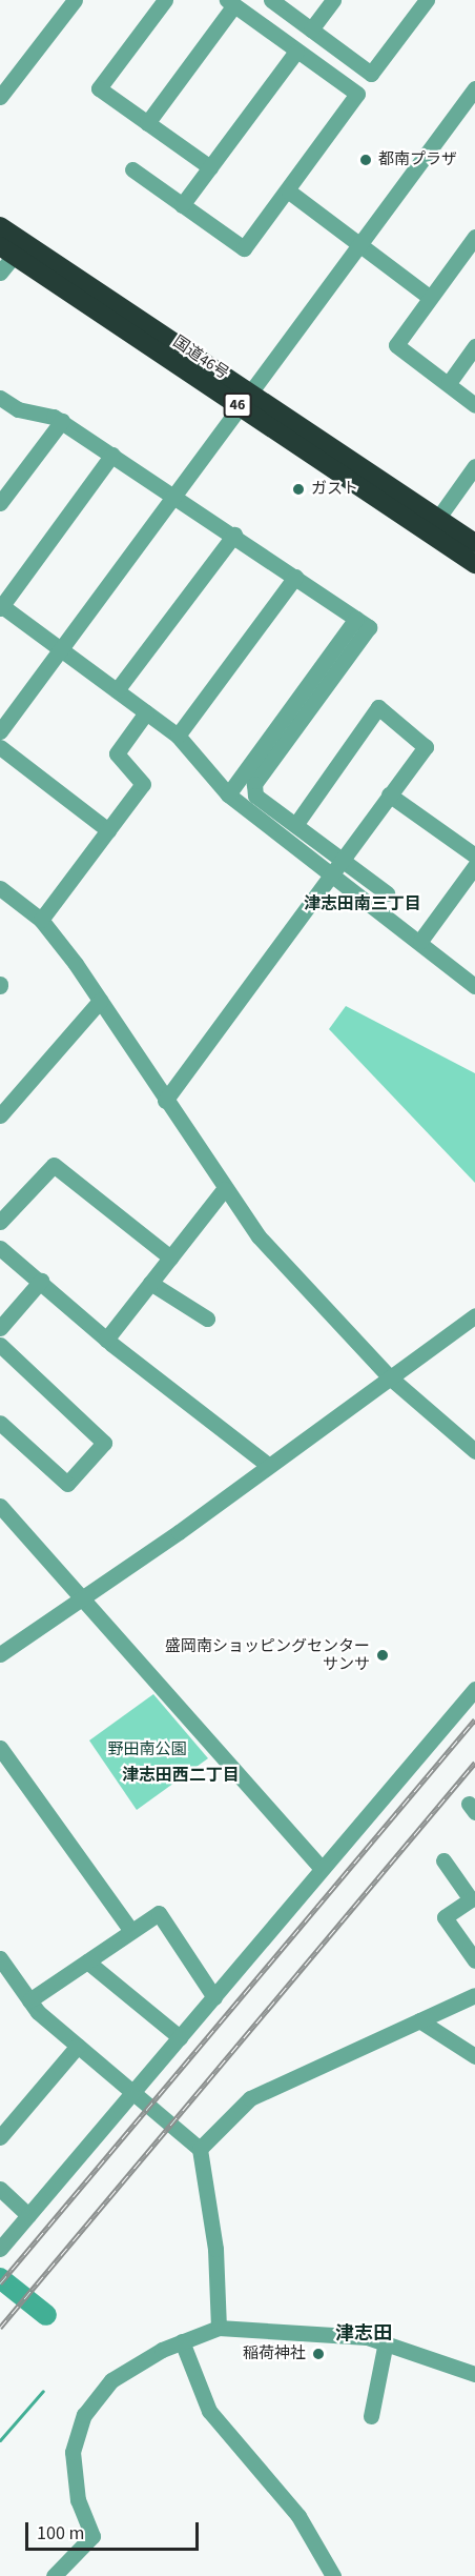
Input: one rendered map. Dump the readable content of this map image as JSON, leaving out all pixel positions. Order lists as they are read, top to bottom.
{
  "streets": {
    "highway": ["国道46号", "46"]
  },
  "districts": ["津志田南三丁目", "津志田西二丁目", "津志田"],
  "parks": ["野田南公園"],
  "places": [
    "都南プラザ",
    "ガスト",
    "盛岡南ショッピングセンター サンサ",
    "稲荷神社"
  ],
  "scale_bar": "100 m"
}
